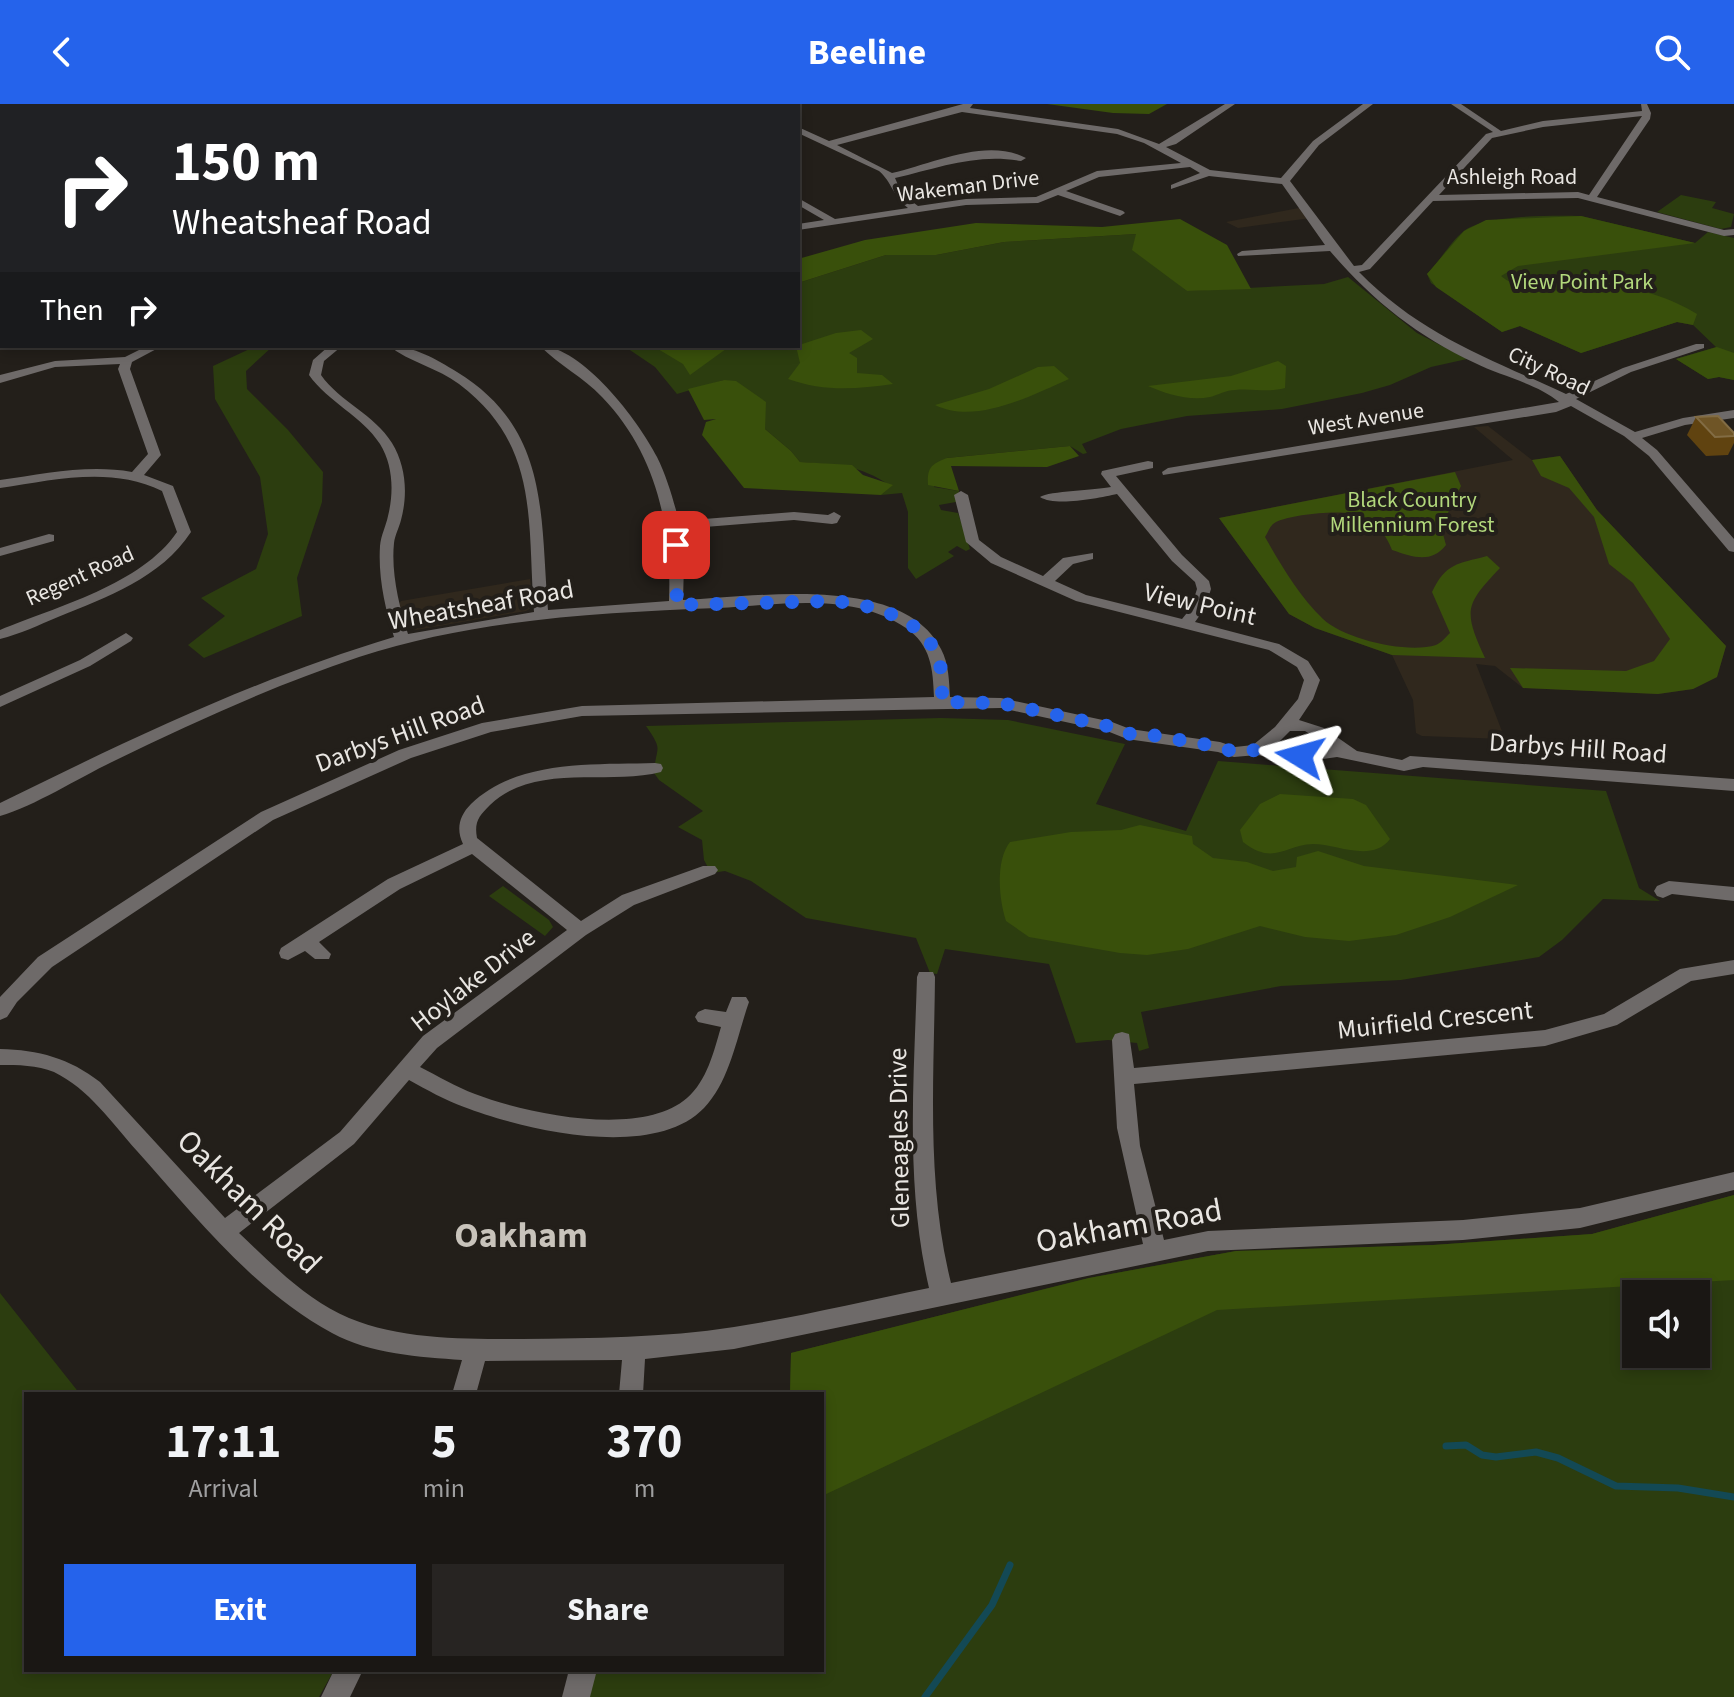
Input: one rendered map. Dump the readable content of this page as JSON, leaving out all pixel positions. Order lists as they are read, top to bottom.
{
  "streets": {
    "street": [
      "Ashleigh Road",
      "Wakeman Drive",
      "City Road",
      "West Avenue",
      "Regent Road",
      "View Point",
      "Wheatsheaf Road",
      "Darbys Hill Road",
      "Hoylake Drive",
      "Muirfield Crescent",
      "Gleneagles Drive",
      "Oakham Road"
    ]
  },
  "crossings": [
    ["City Road", "West Avenue"],
    ["View Point", "Darbys Hill Road"],
    ["Wheatsheaf Road", "Darbys Hill Road"],
    ["Hoylake Drive", "Oakham Road"],
    ["Gleneagles Drive", "Oakham Road"]
  ],
  "districts": ["Oakham"],
  "parks": ["View Point Park", "Black Country Millennium Forest"],
  "page": {
    "header": "Beeline",
    "turn": ["150 m", "Wheatsheaf Road"],
    "then": "Then",
    "eta": [
      "17:11",
      "Arrival",
      "5",
      "min",
      "370",
      "m"
    ],
    "buttons": ["Exit", "Share"]
  }
}
